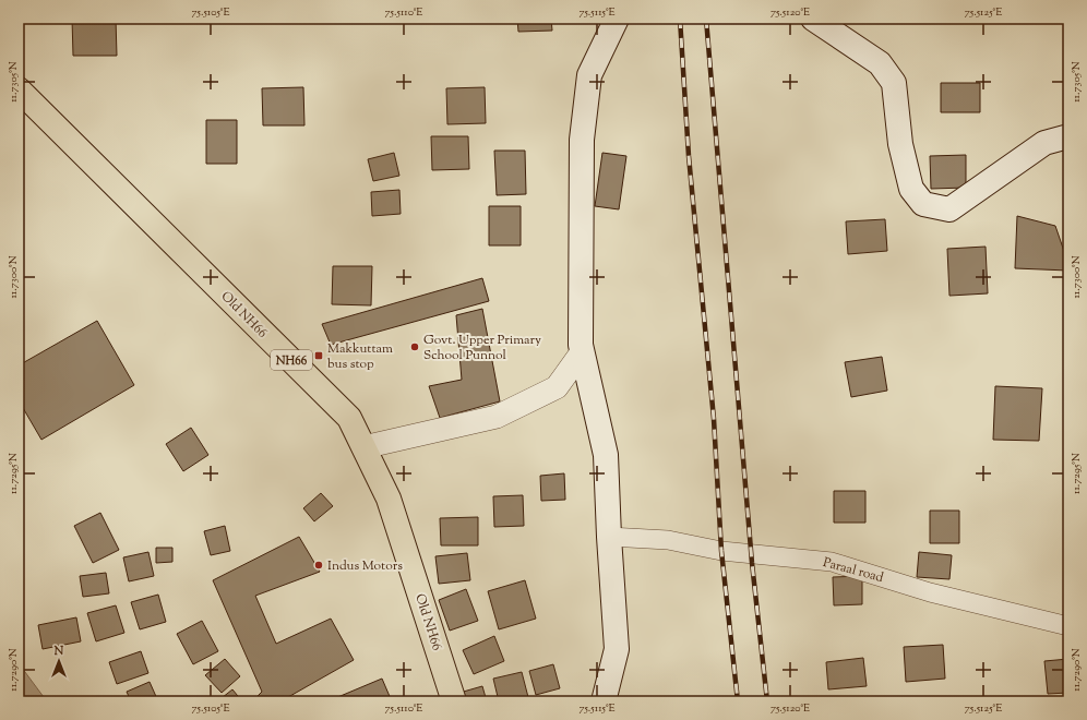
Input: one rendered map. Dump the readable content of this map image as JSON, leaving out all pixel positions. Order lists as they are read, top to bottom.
{
  "streets": {
    "main road": ["Old NH66", "NH66"],
    "street": ["Paraal road"]
  },
  "places": {
    "other": ["Govt. Upper Primary School Punnol", "Indus Motors"],
    "transit": ["Makkuttam bus stop"]
  },
  "north": "top",
  "coordinates": [
    "75.5105°E",
    "75.5110°E",
    "75.5115°E",
    "75.5120°E",
    "75.5125°E",
    "11.7305°N",
    "11.7300°N",
    "11.7295°N",
    "11.7290°N"
  ]
}
